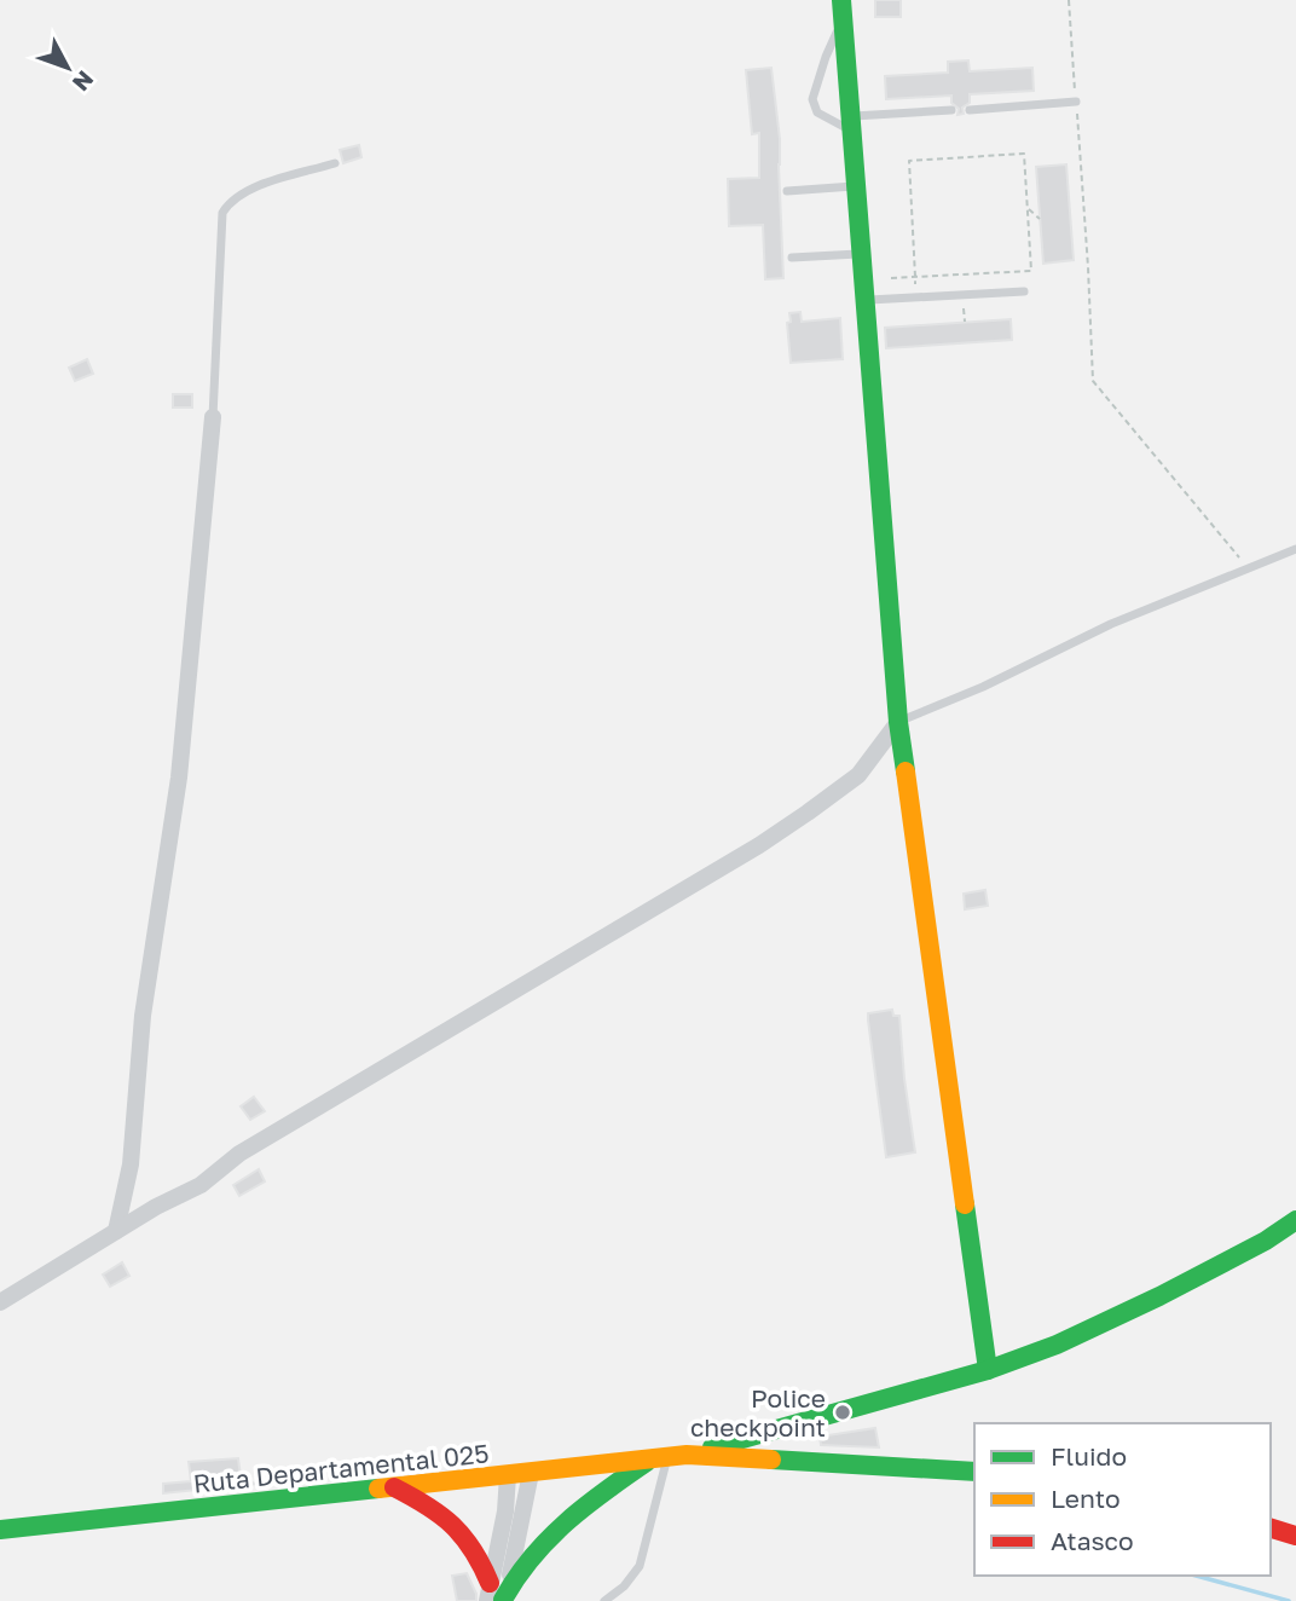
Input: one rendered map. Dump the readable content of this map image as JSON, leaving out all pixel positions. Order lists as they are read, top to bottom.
{
  "streets": {
    "main road": ["Ruta Departamental 025"]
  },
  "places": ["Police checkpoint"],
  "legend": ["Fluido", "Lento", "Atasco"],
  "north": "bottom right"
}
